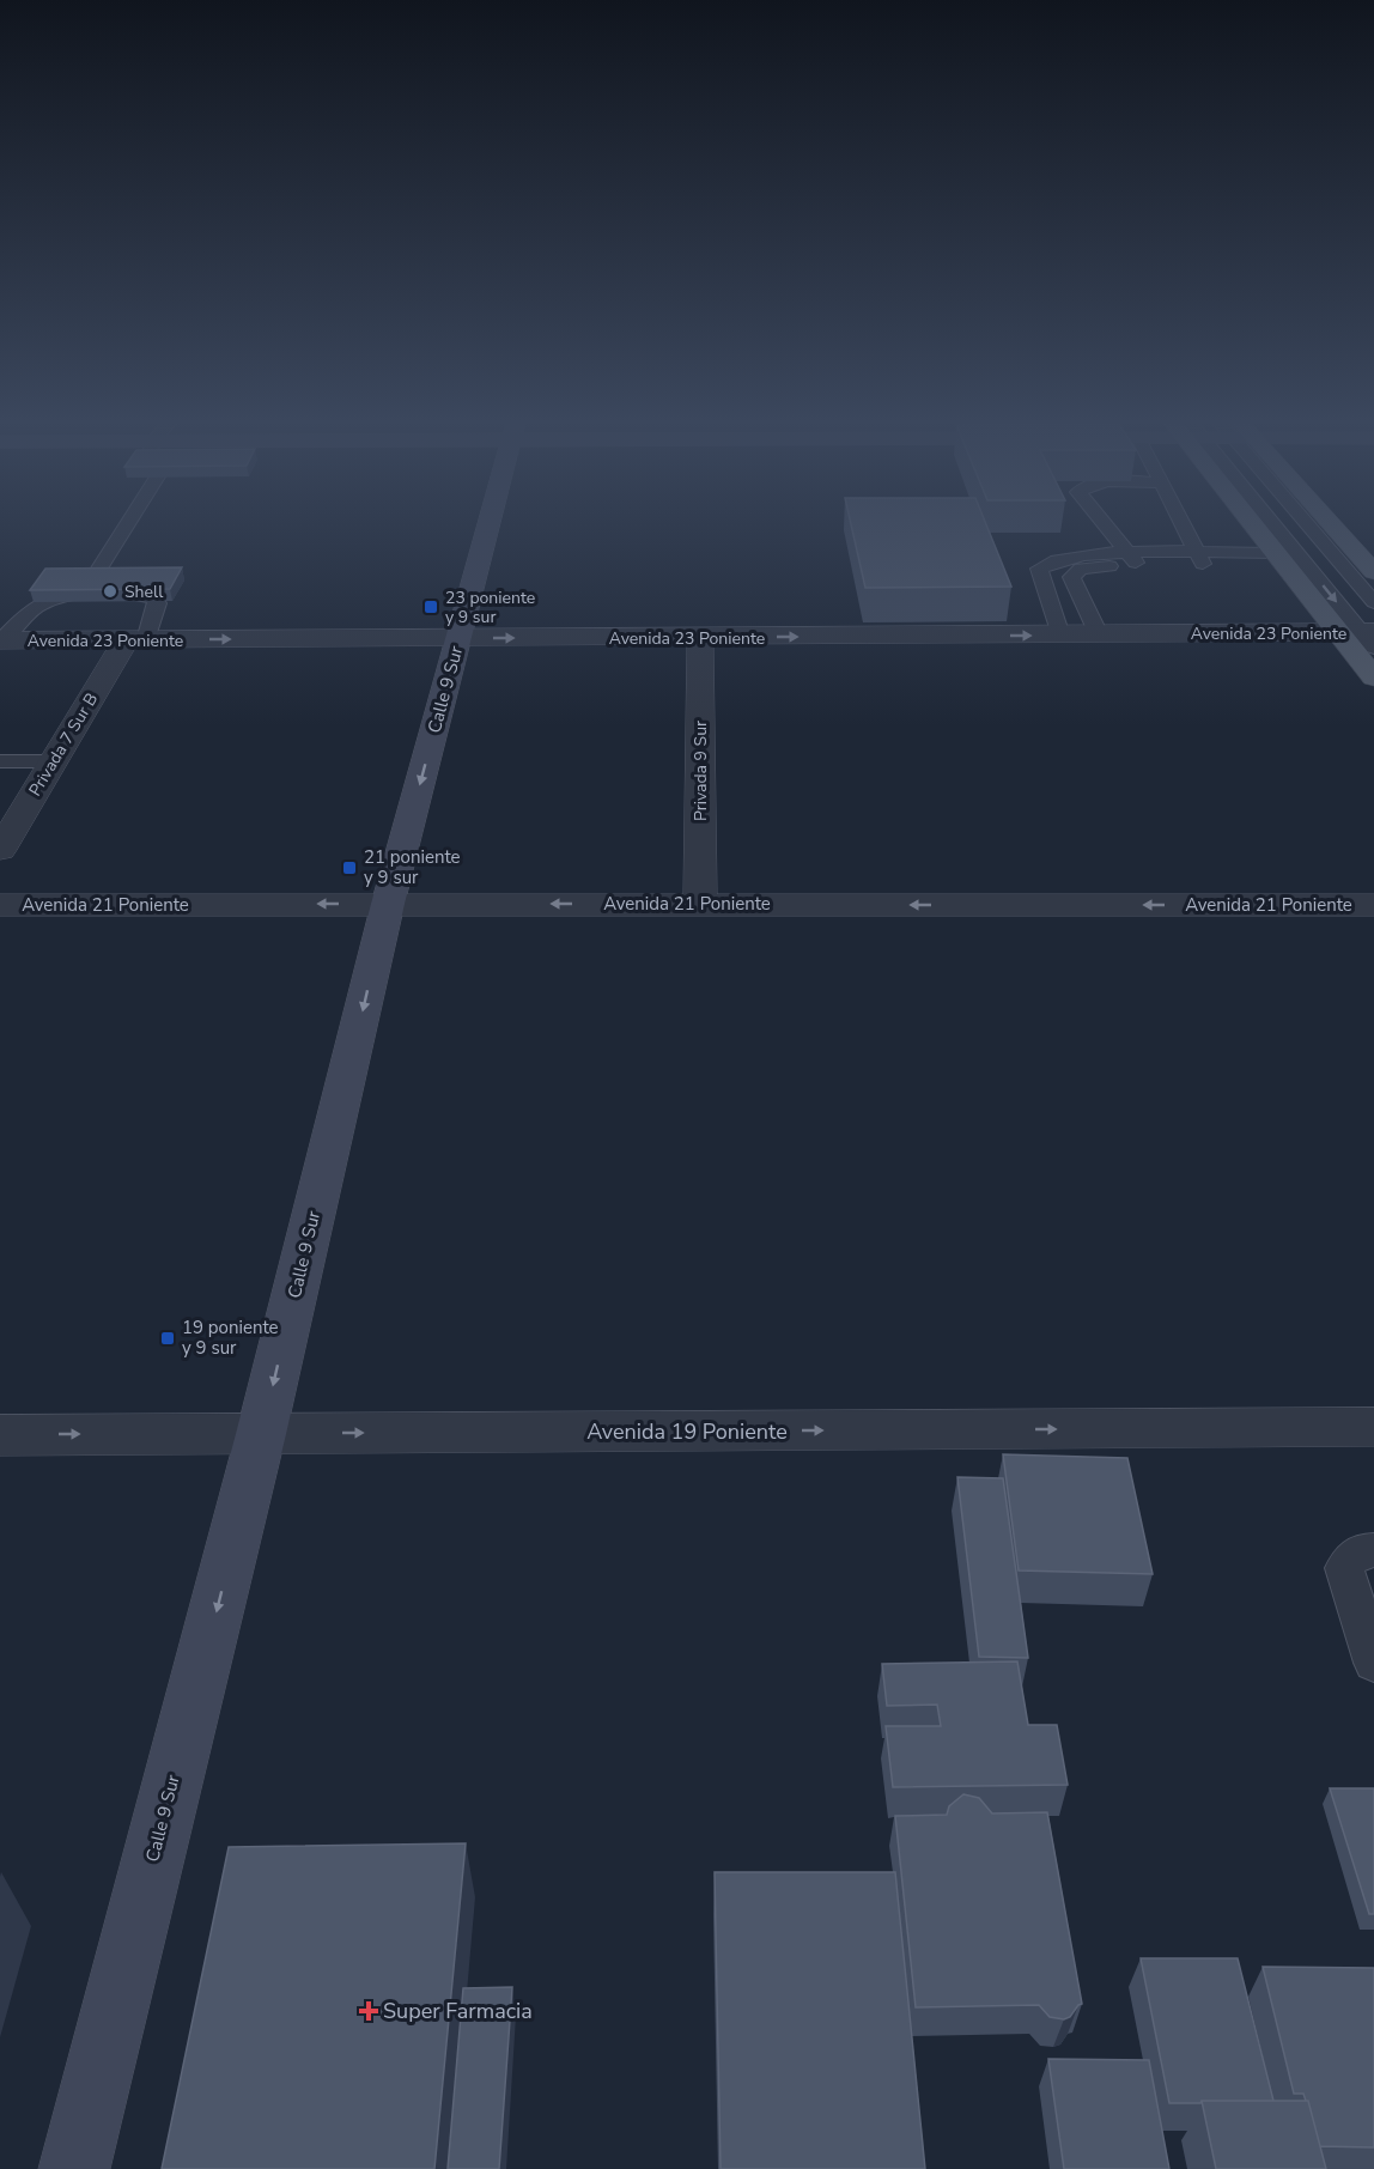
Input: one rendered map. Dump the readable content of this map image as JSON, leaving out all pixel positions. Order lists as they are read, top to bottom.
{
  "streets": {
    "street": [
      "Avenida 23 Poniente",
      "Calle 9 Sur",
      "Privada 7 Sur B",
      "Privada 9 Sur",
      "Avenida 21 Poniente",
      "Avenida 19 Poniente"
    ]
  },
  "crossings": [
    ["Avenida 23 Poniente", "Calle 9 Sur"],
    ["Avenida 23 Poniente", "Privada 7 Sur B"],
    ["Avenida 23 Poniente", "Privada 9 Sur"],
    ["Calle 9 Sur", "Avenida 21 Poniente"],
    ["Calle 9 Sur", "Avenida 19 Poniente"],
    ["Privada 9 Sur", "Avenida 21 Poniente"]
  ],
  "one_way": [
    "Avenida 23 Poniente",
    "Calle 9 Sur",
    "Avenida 21 Poniente",
    "Avenida 19 Poniente"
  ],
  "places": {
    "other": ["Shell"],
    "transit": ["23 poniente y 9 sur", "21 poniente y 9 sur", "19 poniente y 9 sur"],
    "health": ["Super Farmacia"]
  }
}
